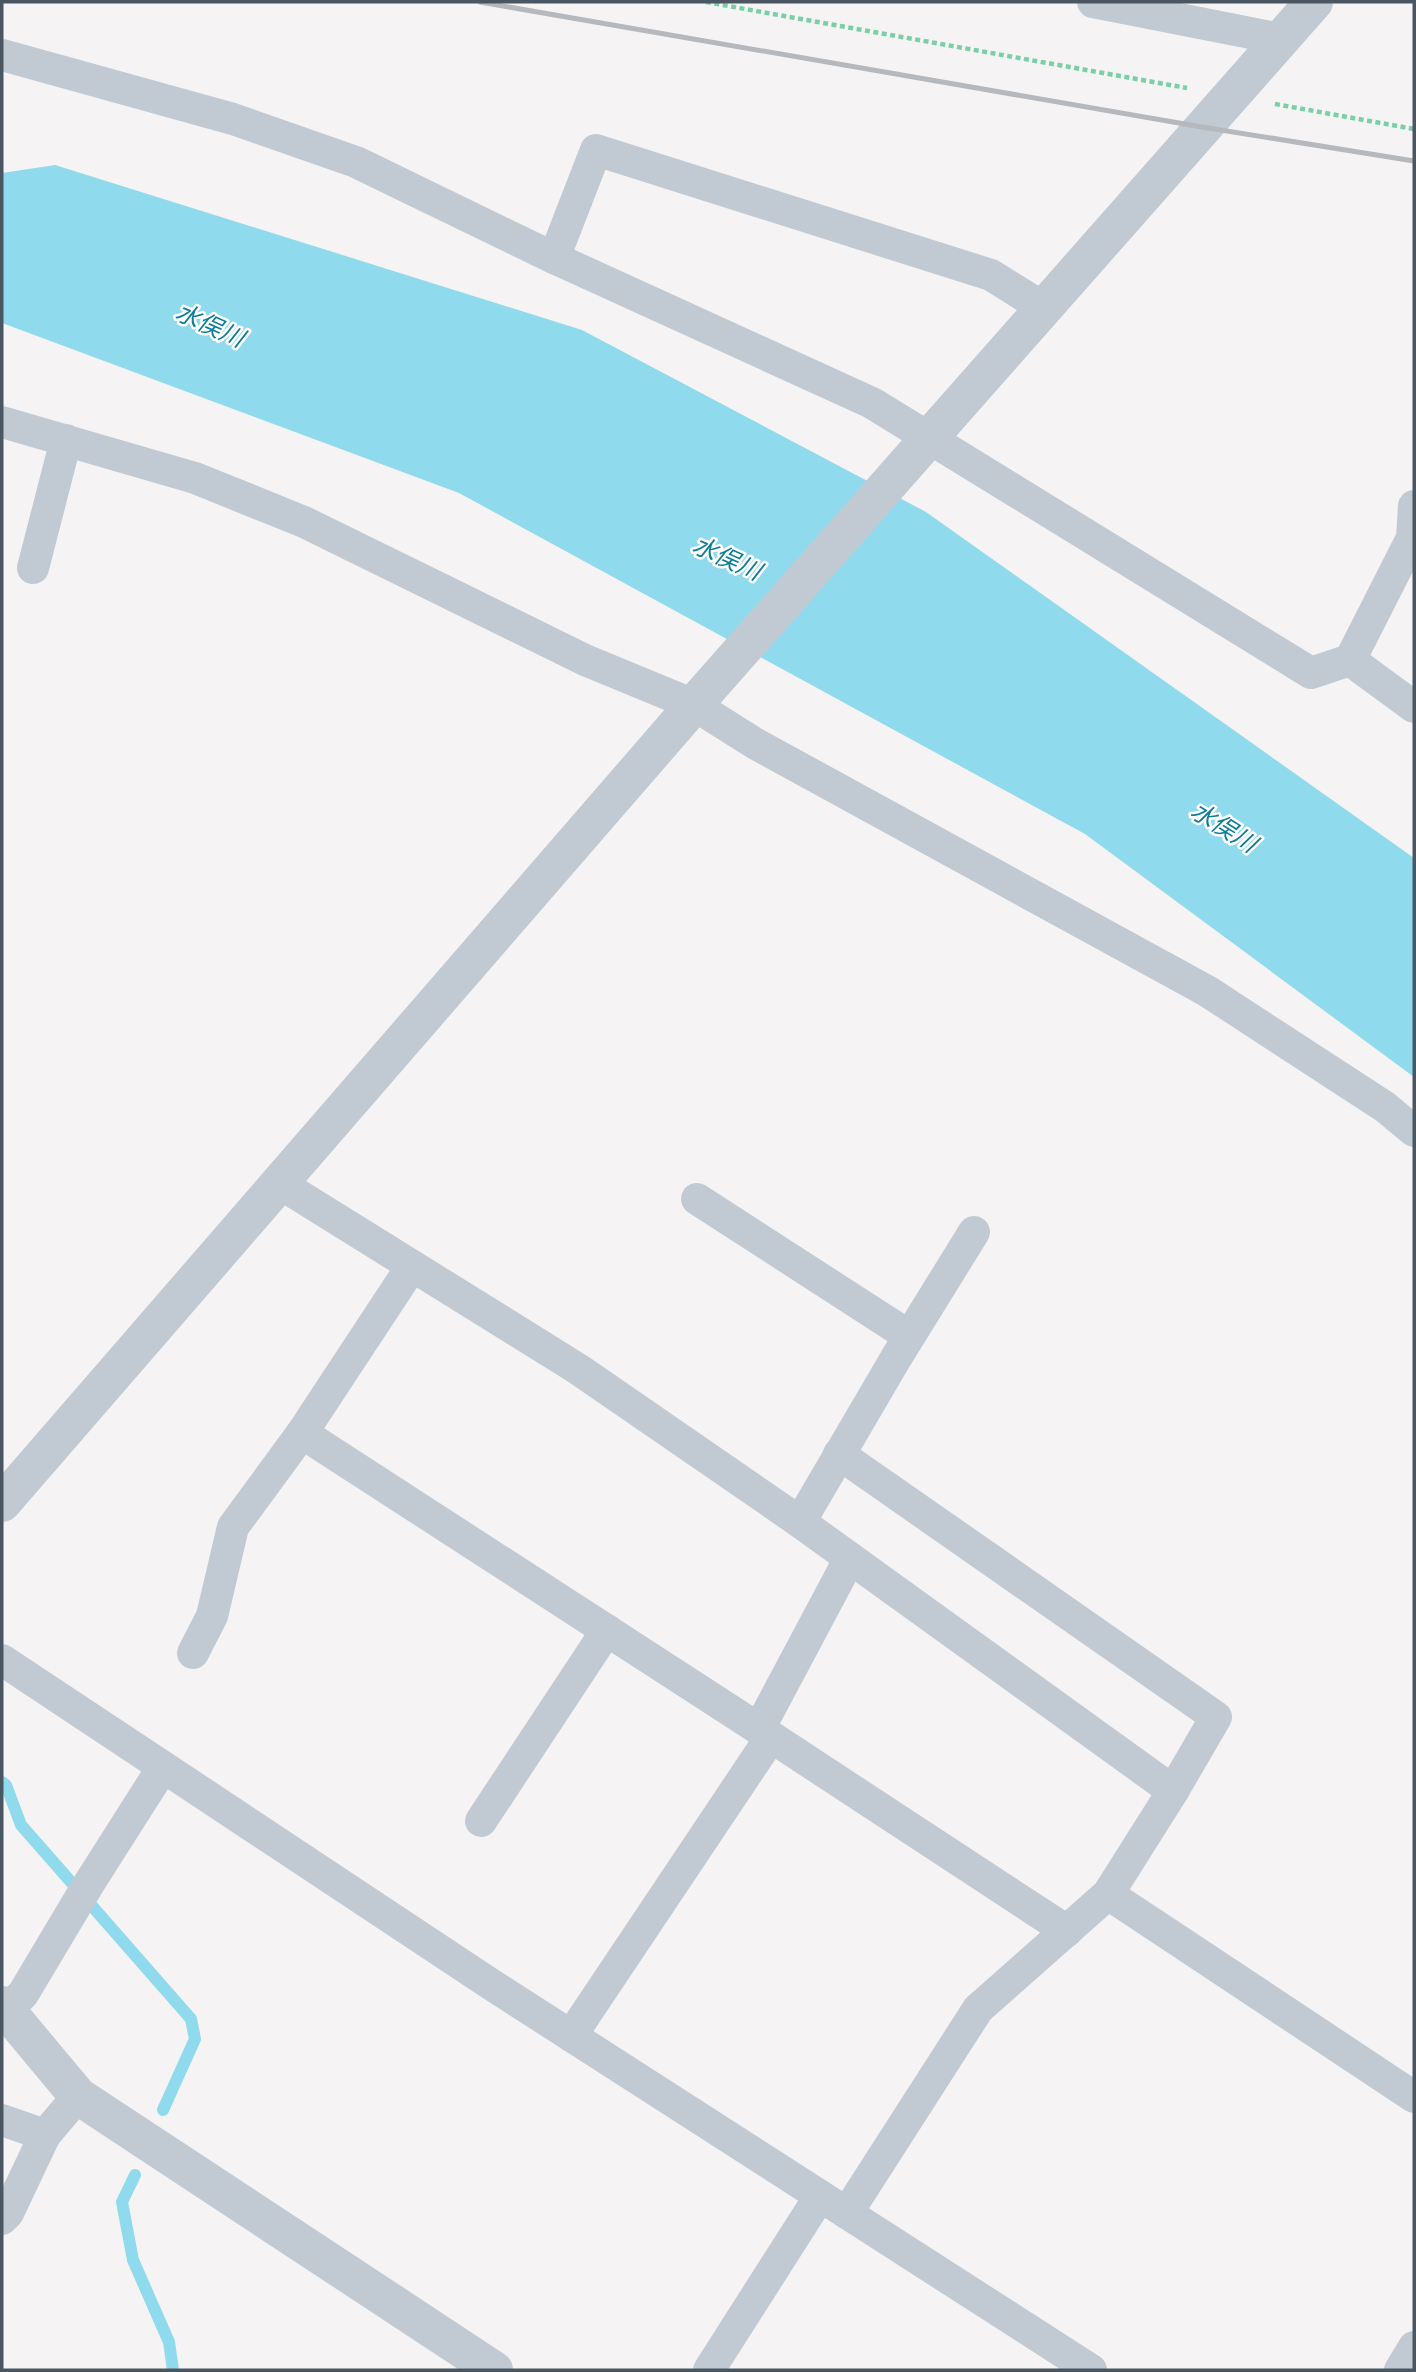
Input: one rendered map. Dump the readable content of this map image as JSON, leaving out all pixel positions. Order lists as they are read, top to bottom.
{
  "water": ["水俣川"]
}
